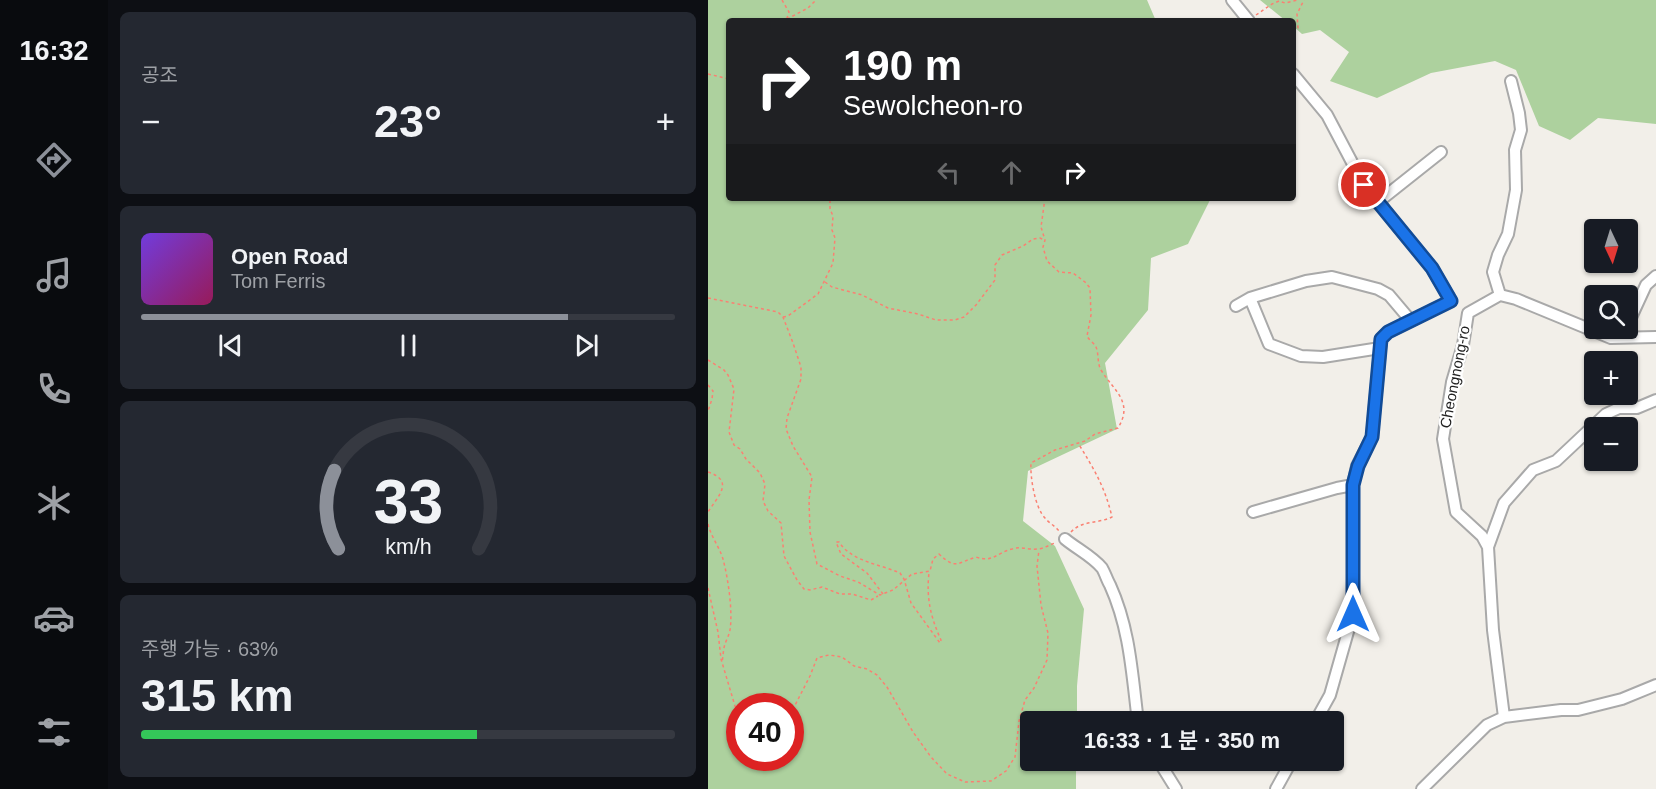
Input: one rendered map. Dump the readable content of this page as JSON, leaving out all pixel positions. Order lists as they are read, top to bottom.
{
  "streets": {
    "street": ["Cheongnong-ro"]
  },
  "north": "bottom",
  "page": {
    "tabs": "16:32",
    "tile": [
      "공조",
      ["주행 가능 · 63%", "315 km"]
    ],
    "turn": ["190 m", "Sewolcheon-ro"],
    "heat": ["−", "23°", "+"],
    "map_buttons": ["+", "−"],
    "song": ["Open Road", "Tom Ferris"],
    "limit": "40",
    "trip": "16:33 · 1 분 · 350 m",
    "gauge": ["33", "km/h"]
  }
}
